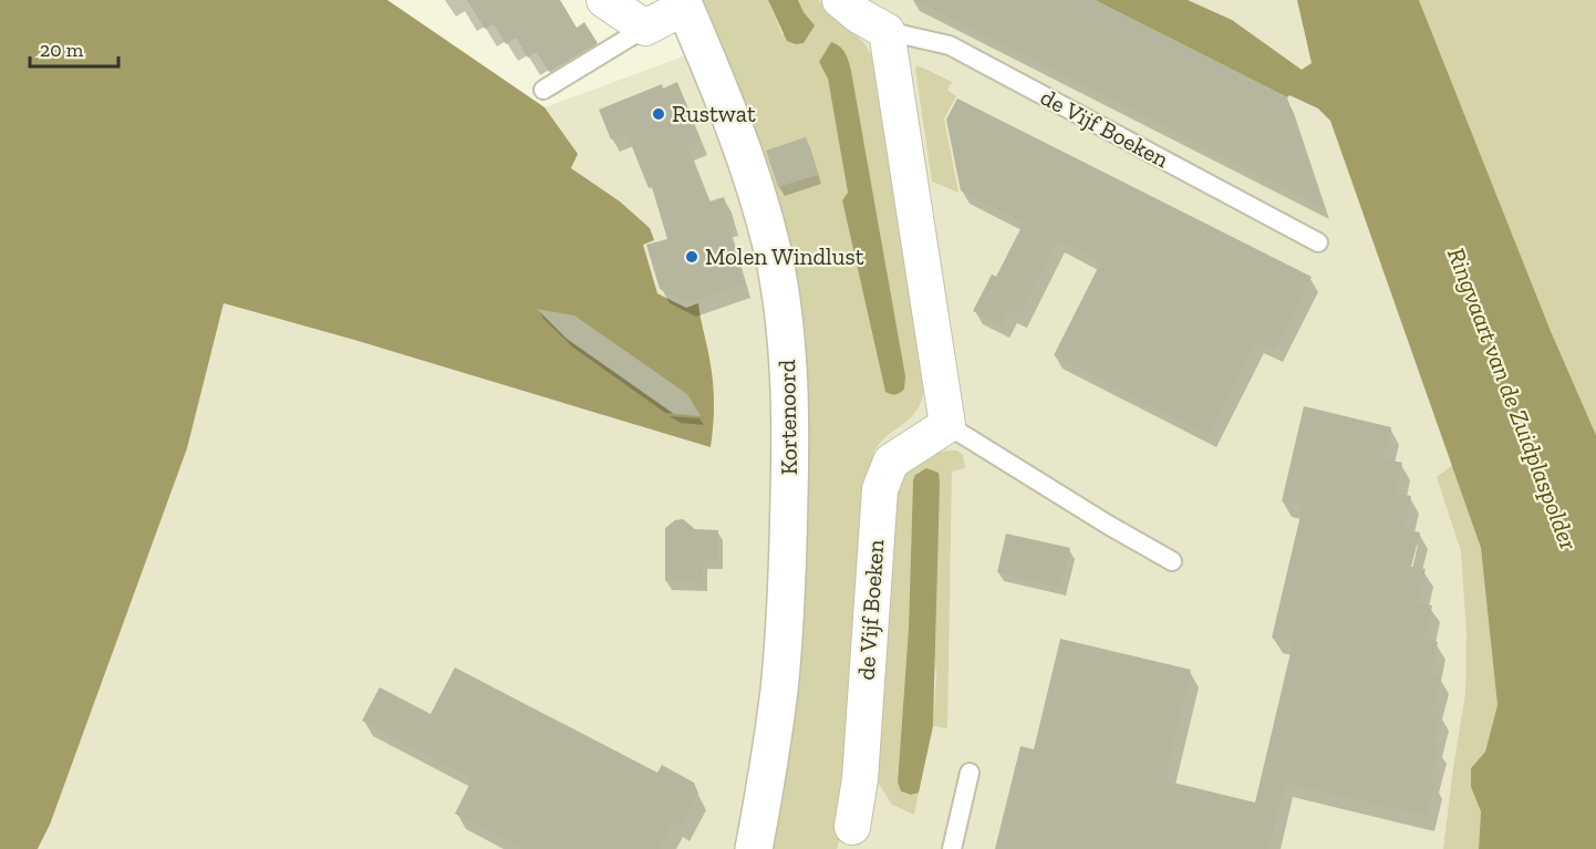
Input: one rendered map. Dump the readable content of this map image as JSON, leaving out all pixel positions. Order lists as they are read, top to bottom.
{
  "streets": {
    "street": ["de Vijf Boeken", "Kortenoord"]
  },
  "water": ["Ringvaart van de Zuidplaspolder"],
  "places": ["Rustwat", "Molen Windlust"],
  "scale_bar": "20 m"
}
